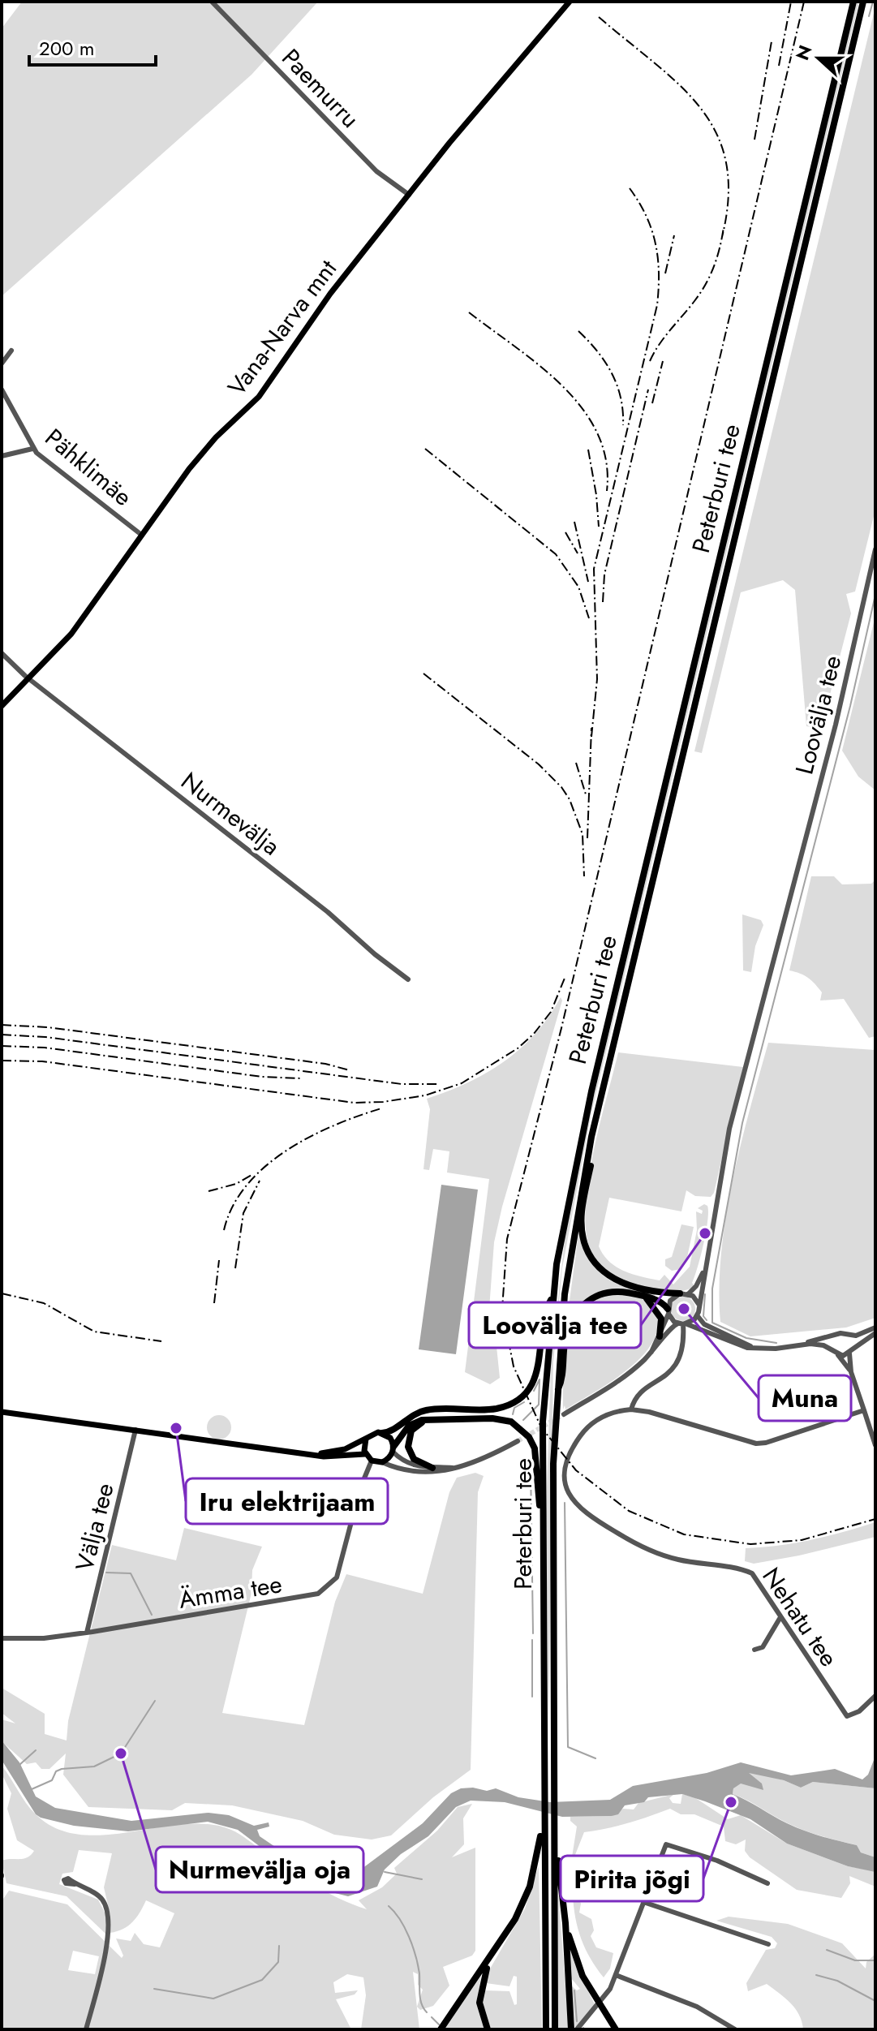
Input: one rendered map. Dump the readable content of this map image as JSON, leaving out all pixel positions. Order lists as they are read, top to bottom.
{
  "streets": {
    "highway": ["Peterburi tee"],
    "main road": ["Vana-Narva mnt"],
    "street": [
      "Paemurru",
      "Pähklimäe",
      "Loovälja tee",
      "Nurmevälja",
      "Välja tee",
      "Ämma tee",
      "Nehatu tee"
    ]
  },
  "crossings": [
    ["Paemurru", "Vana-Narva mnt"],
    ["Vana-Narva mnt", "Pähklimäe"],
    ["Vana-Narva mnt", "Nurmevälja"],
    ["Välja tee", "Ämma tee"]
  ],
  "places": [
    "Loovälja tee",
    "Muna",
    "Iru elektrijaam",
    "Nurmevälja oja",
    "Pirita jõgi"
  ],
  "scale_bar": "200 m",
  "north": "left"
}
